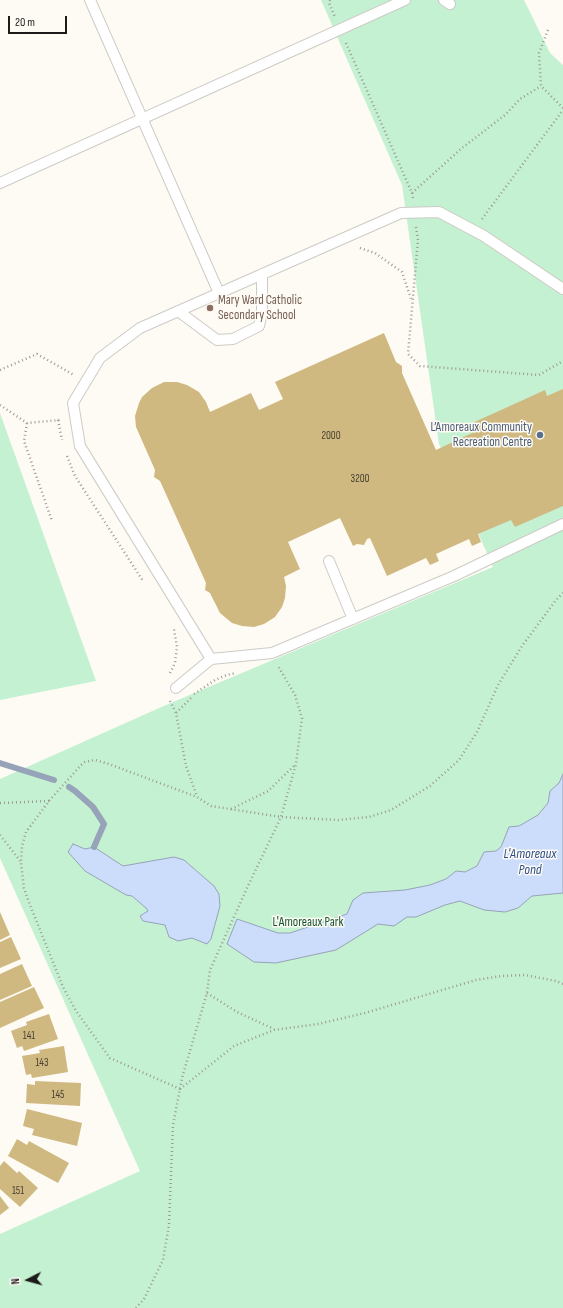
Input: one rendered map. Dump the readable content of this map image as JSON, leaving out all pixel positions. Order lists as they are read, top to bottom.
{
  "water": ["L'Amoreaux Pond"],
  "parks": ["L'Amoreaux Park"],
  "places": ["Mary Ward Catholic Secondary School", "L’Amoreaux Community Recreation Centre"],
  "house_numbers": [
    "2000",
    "3200",
    "141",
    "143",
    "145",
    "151"
  ],
  "scale_bar": "20 m",
  "north": "left"
}
